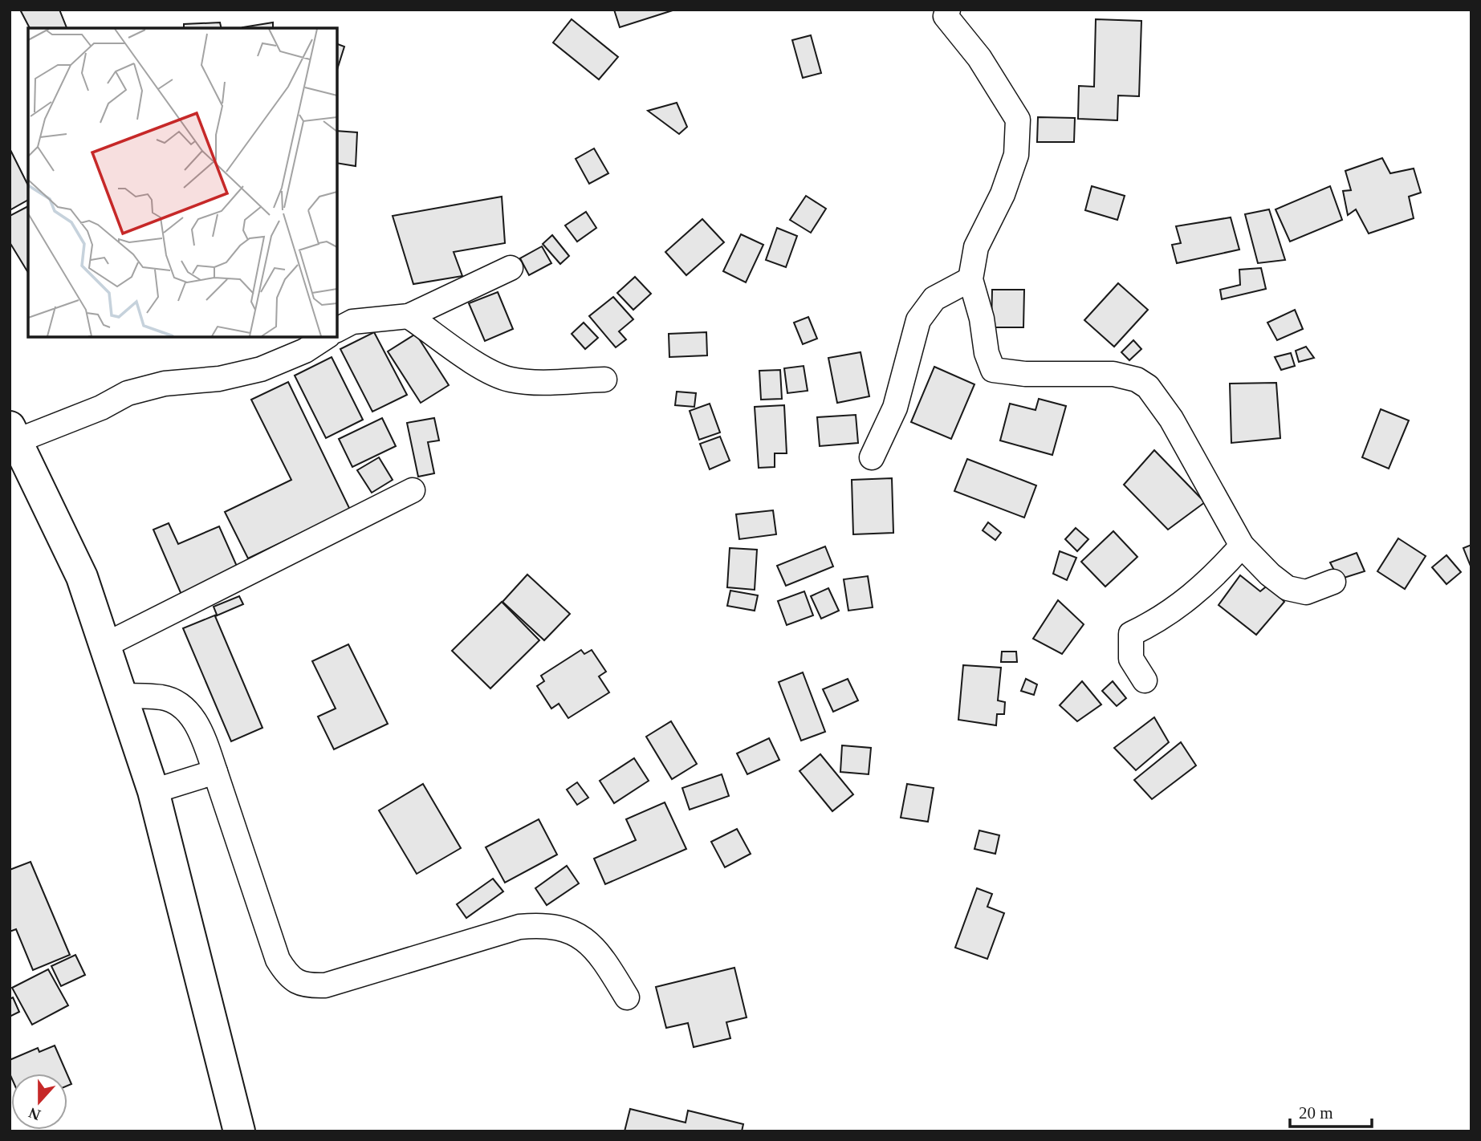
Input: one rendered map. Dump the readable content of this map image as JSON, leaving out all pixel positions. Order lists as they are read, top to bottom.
{
  "scale_bar": "20 m",
  "north": "bottom"
}
